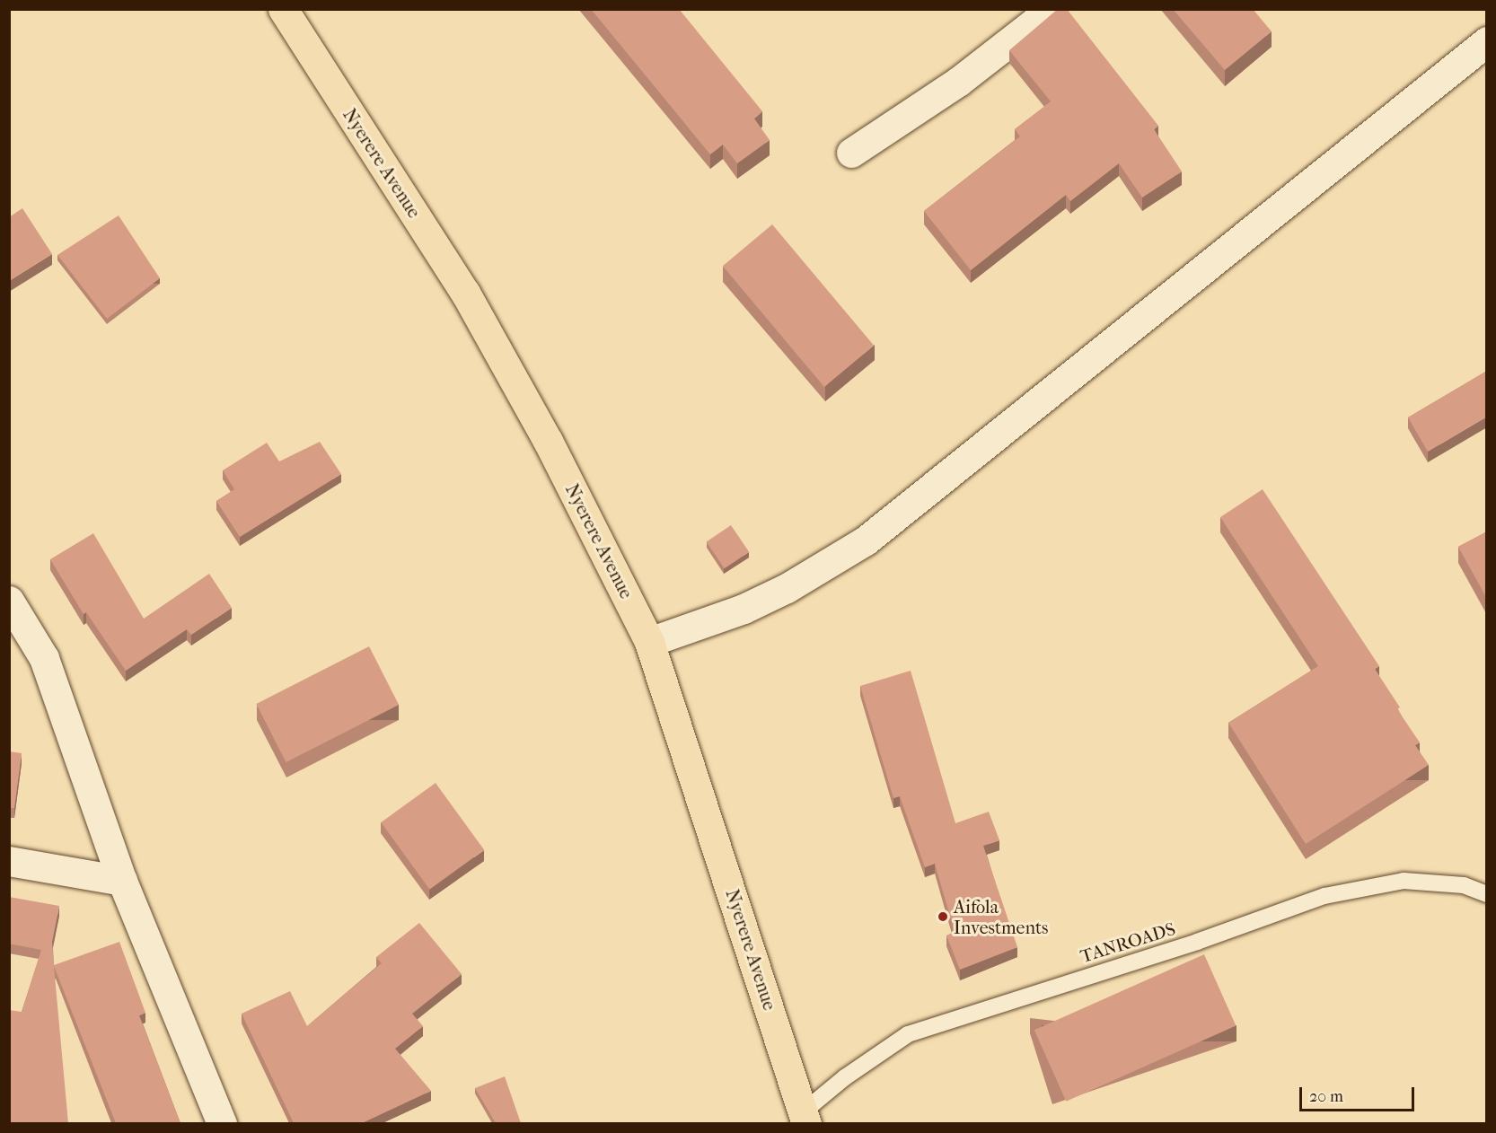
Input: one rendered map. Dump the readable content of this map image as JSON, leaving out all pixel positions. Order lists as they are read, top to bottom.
{
  "streets": {
    "main road": ["Nyerere Avenue"],
    "lane": ["TANROADS"]
  },
  "crossings": [
    ["Nyerere Avenue", "TANROADS"]
  ],
  "places": ["Aifola Investments"],
  "scale_bar": "20 m"
}
